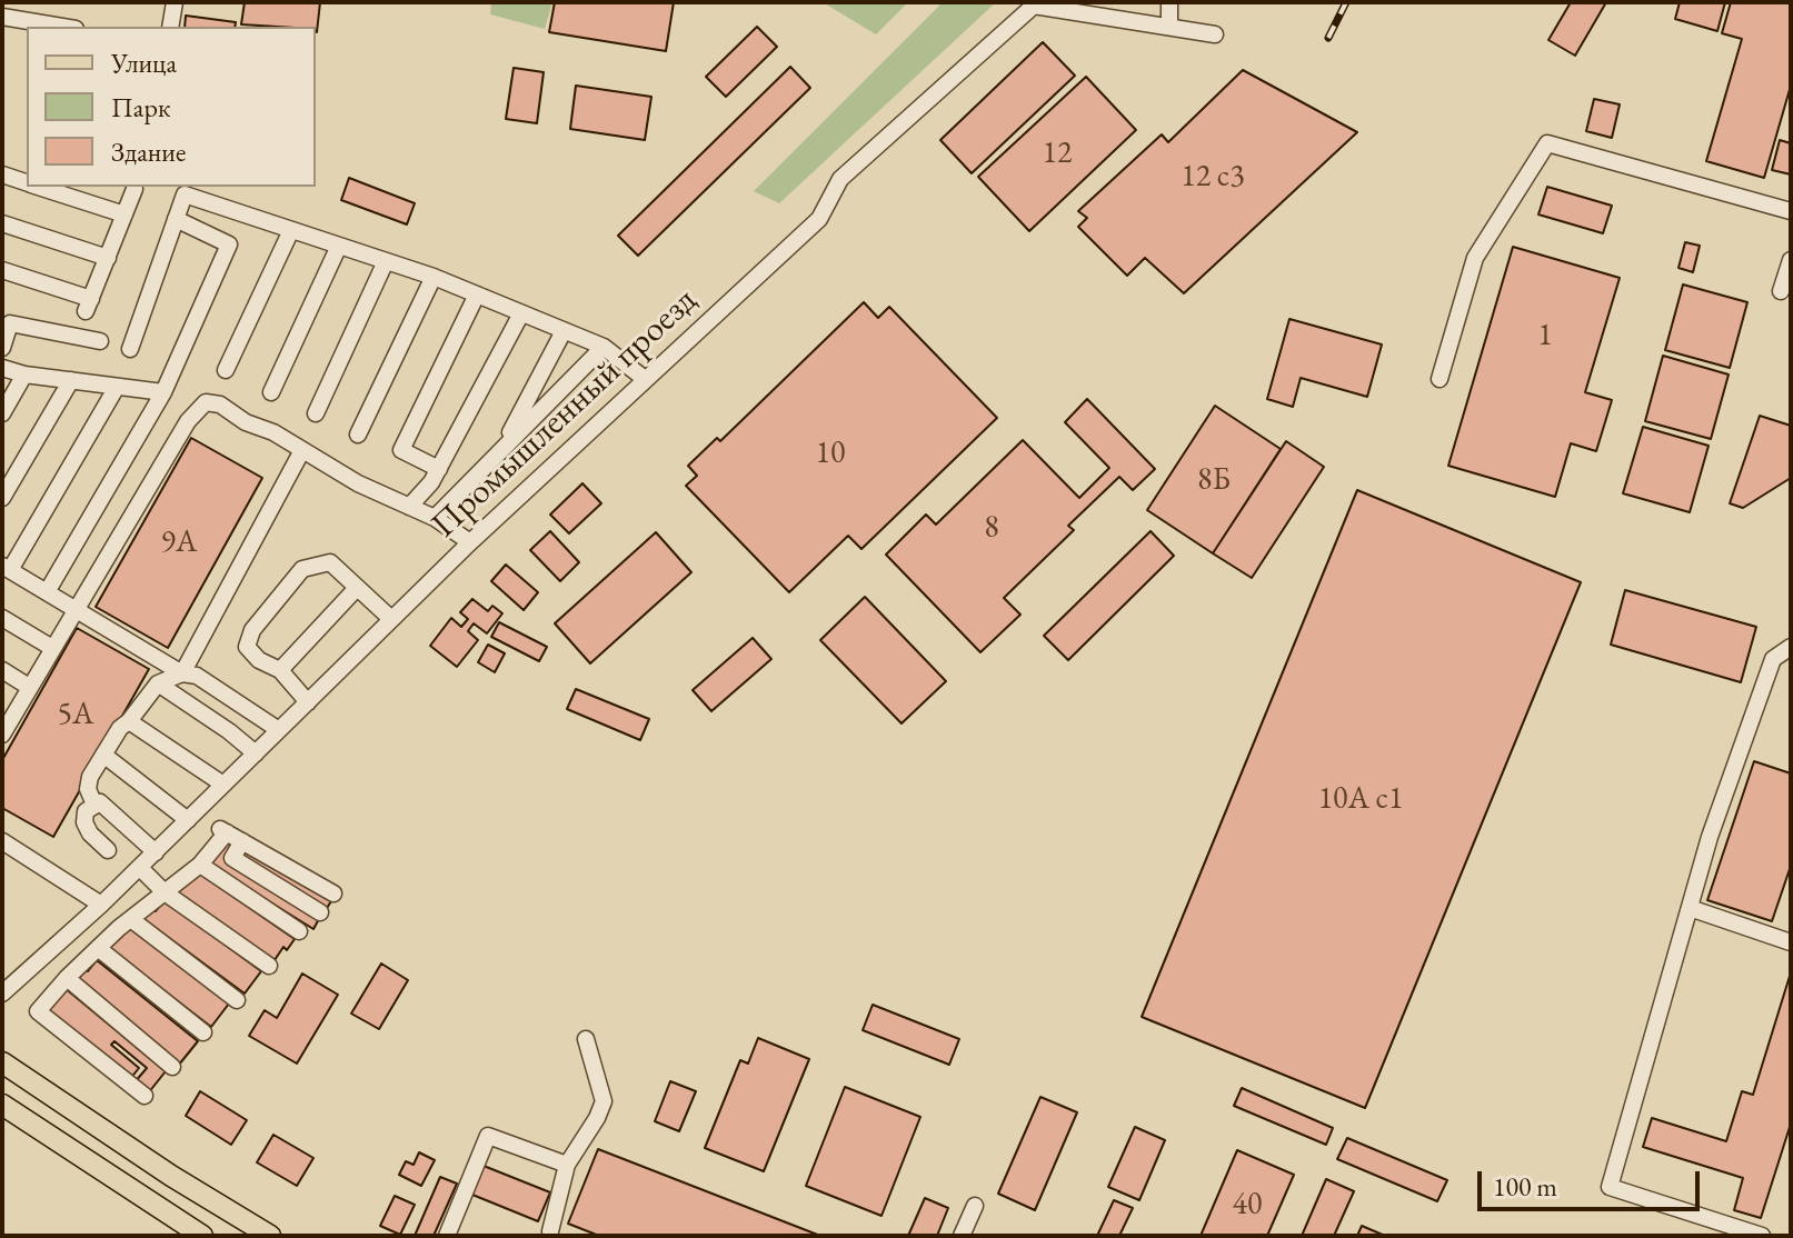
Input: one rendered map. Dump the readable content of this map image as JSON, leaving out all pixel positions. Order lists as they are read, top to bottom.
{
  "streets": {
    "street": ["Промышленный проезд"]
  },
  "house_numbers": [
    "12",
    "12 с3",
    "1",
    "10",
    "8Б",
    "8",
    "9А",
    "5А",
    "10А с1",
    "40"
  ],
  "legend": ["Улица", "Парк", "Здание"],
  "scale_bar": "100 m"
}
